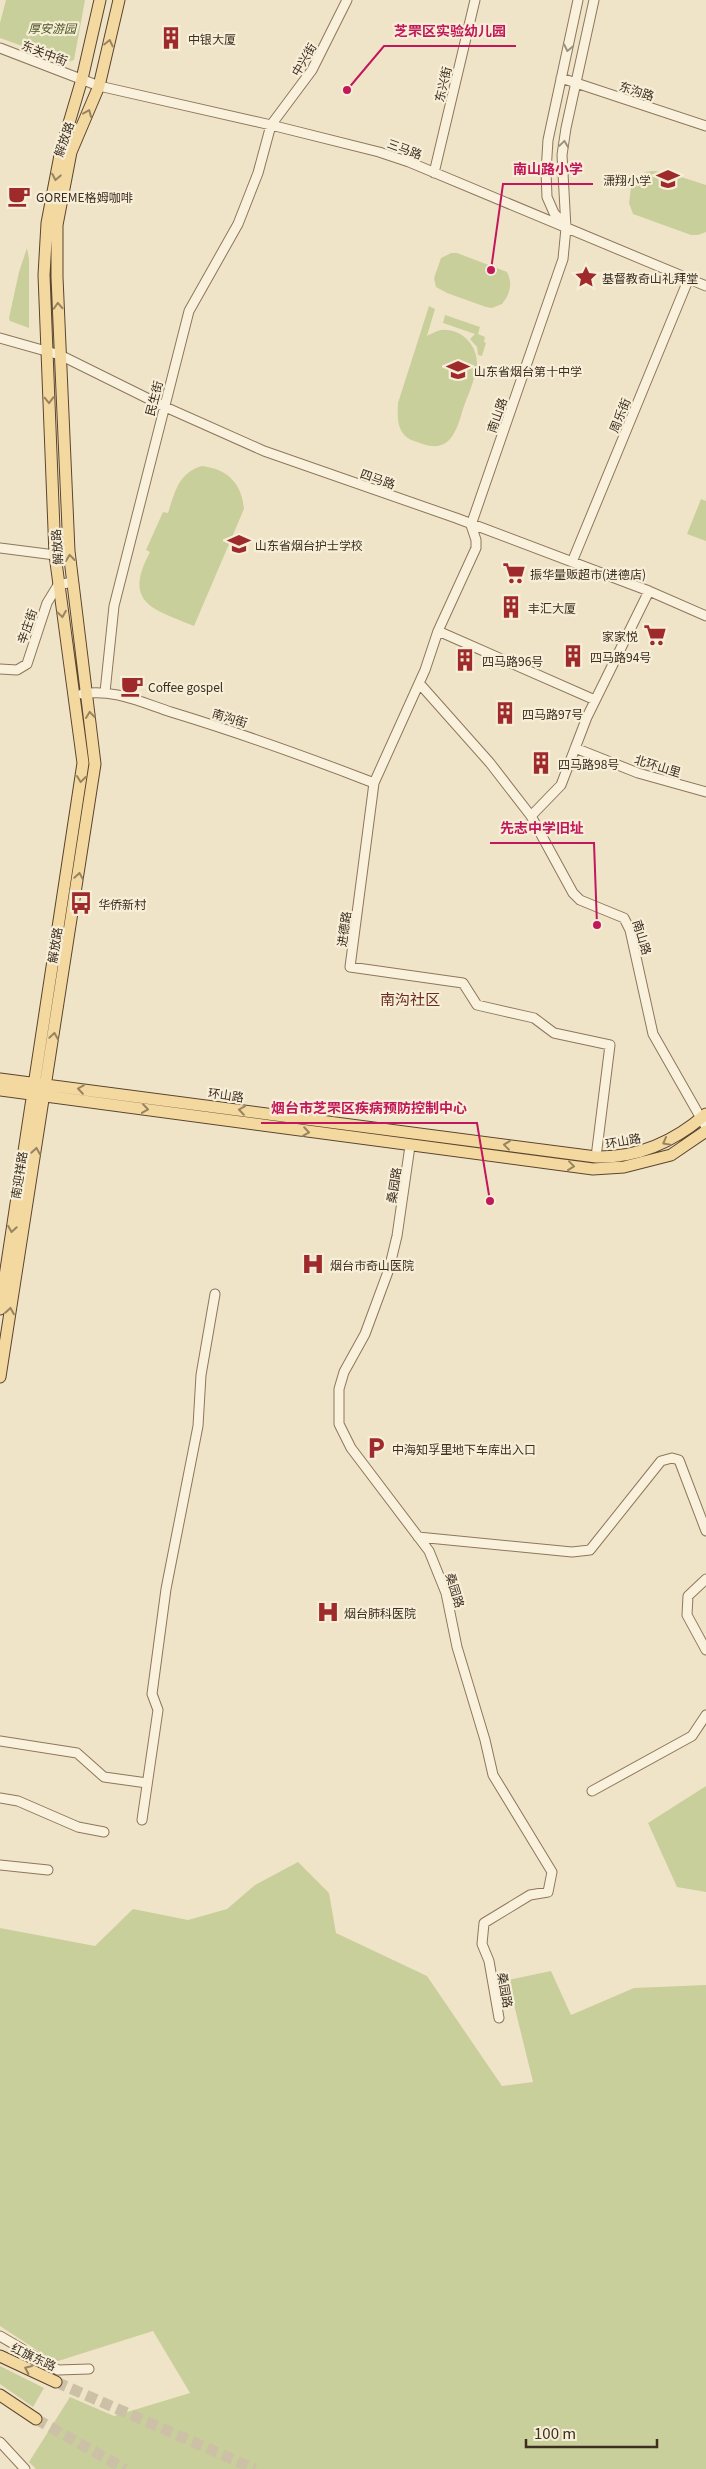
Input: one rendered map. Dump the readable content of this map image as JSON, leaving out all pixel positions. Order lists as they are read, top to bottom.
{
  "streets": {
    "main road": [
      "解放路",
      "环山路",
      "南迎祥路",
      "红旗东路"
    ],
    "street": [
      "东关中街",
      "中兴街",
      "东兴街",
      "东沟路",
      "三马路",
      "民生街",
      "南山路",
      "周乐街",
      "四马路",
      "辛庄街",
      "南沟街",
      "北环山里",
      "进德路",
      "桑园路"
    ]
  },
  "crossings": [
    ["东关中街", "解放路"],
    ["东关中街", "三马路"],
    ["中兴街", "三马路"],
    ["中兴街", "民生街"],
    ["东兴街", "三马路"],
    ["东沟路", "南山路"],
    ["解放路", "三马路"],
    ["解放路", "四马路"],
    ["解放路", "辛庄街"],
    ["解放路", "南沟街"],
    ["解放路", "环山路"],
    ["解放路", "南迎祥路"],
    ["三马路", "民生街"],
    ["三马路", "南山路"],
    ["三马路", "周乐街"],
    ["民生街", "四马路"],
    ["民生街", "南沟街"],
    ["南山路", "四马路"],
    ["南山路", "进德路"],
    ["南山路", "环山路"],
    ["周乐街", "四马路"],
    ["四马路", "进德路"],
    ["南沟街", "进德路"],
    ["进德路", "环山路"],
    ["环山路", "南迎祥路"],
    ["环山路", "桑园路"]
  ],
  "districts": ["南沟社区"],
  "parks": ["厚安游园"],
  "places": {
    "building": [
      "中银大厦",
      "丰汇大厦",
      "四马路94号",
      "四马路96号",
      "四马路97号",
      "四马路98号"
    ],
    "other": [
      "芝罘区实验幼儿园",
      "南山路小学",
      "先志中学旧址",
      "烟台市芝罘区疾病预防控制中心"
    ],
    "school or university": ["潇翔小学", "山东省烟台第十中学", "山东省烟台护士学校"],
    "cafe": ["GOREME格姆咖啡", "Coffee gospel"],
    "place": ["基督教奇山礼拜堂"],
    "supermarket": ["振华量贩超市(进德店)", "家家悦"],
    "bus stop": ["华侨新村"],
    "hospital": ["烟台市奇山医院", "烟台肺科医院"],
    "parking": ["中海知孚里地下车库出入口"]
  },
  "scale_bar": "100 m"
}
